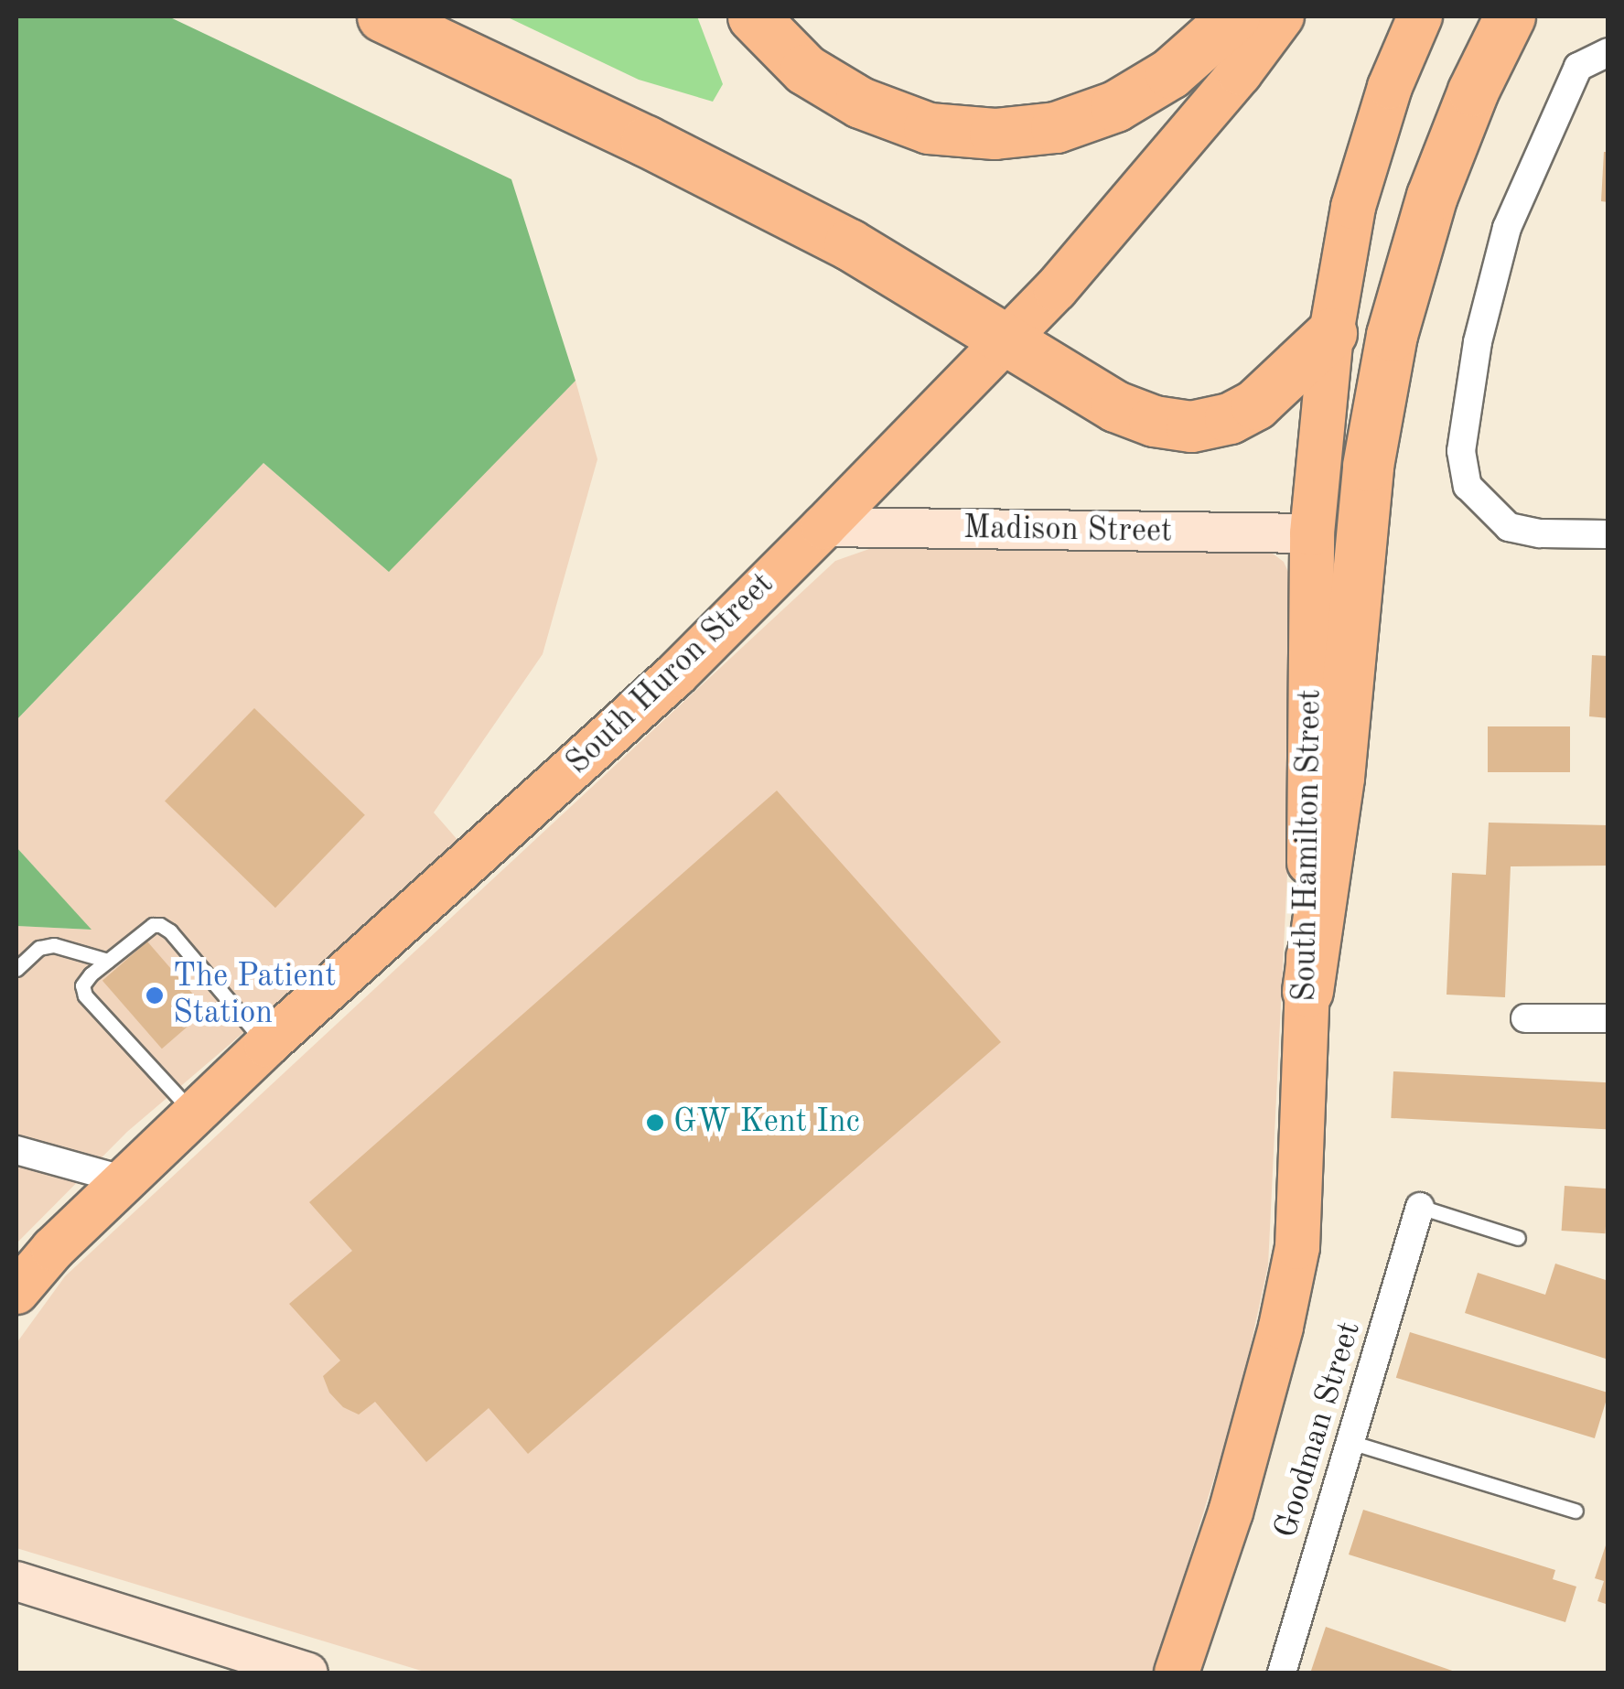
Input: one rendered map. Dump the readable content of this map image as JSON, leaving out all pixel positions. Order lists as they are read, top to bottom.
{
  "streets": {
    "main road": ["South Huron Street", "South Hamilton Street"],
    "street": ["Madison Street", "Goodman Street"]
  },
  "crossings": [
    ["Madison Street", "South Huron Street"],
    ["Madison Street", "South Hamilton Street"]
  ],
  "places": ["The Patient Station", "GW Kent Inc"]
}
